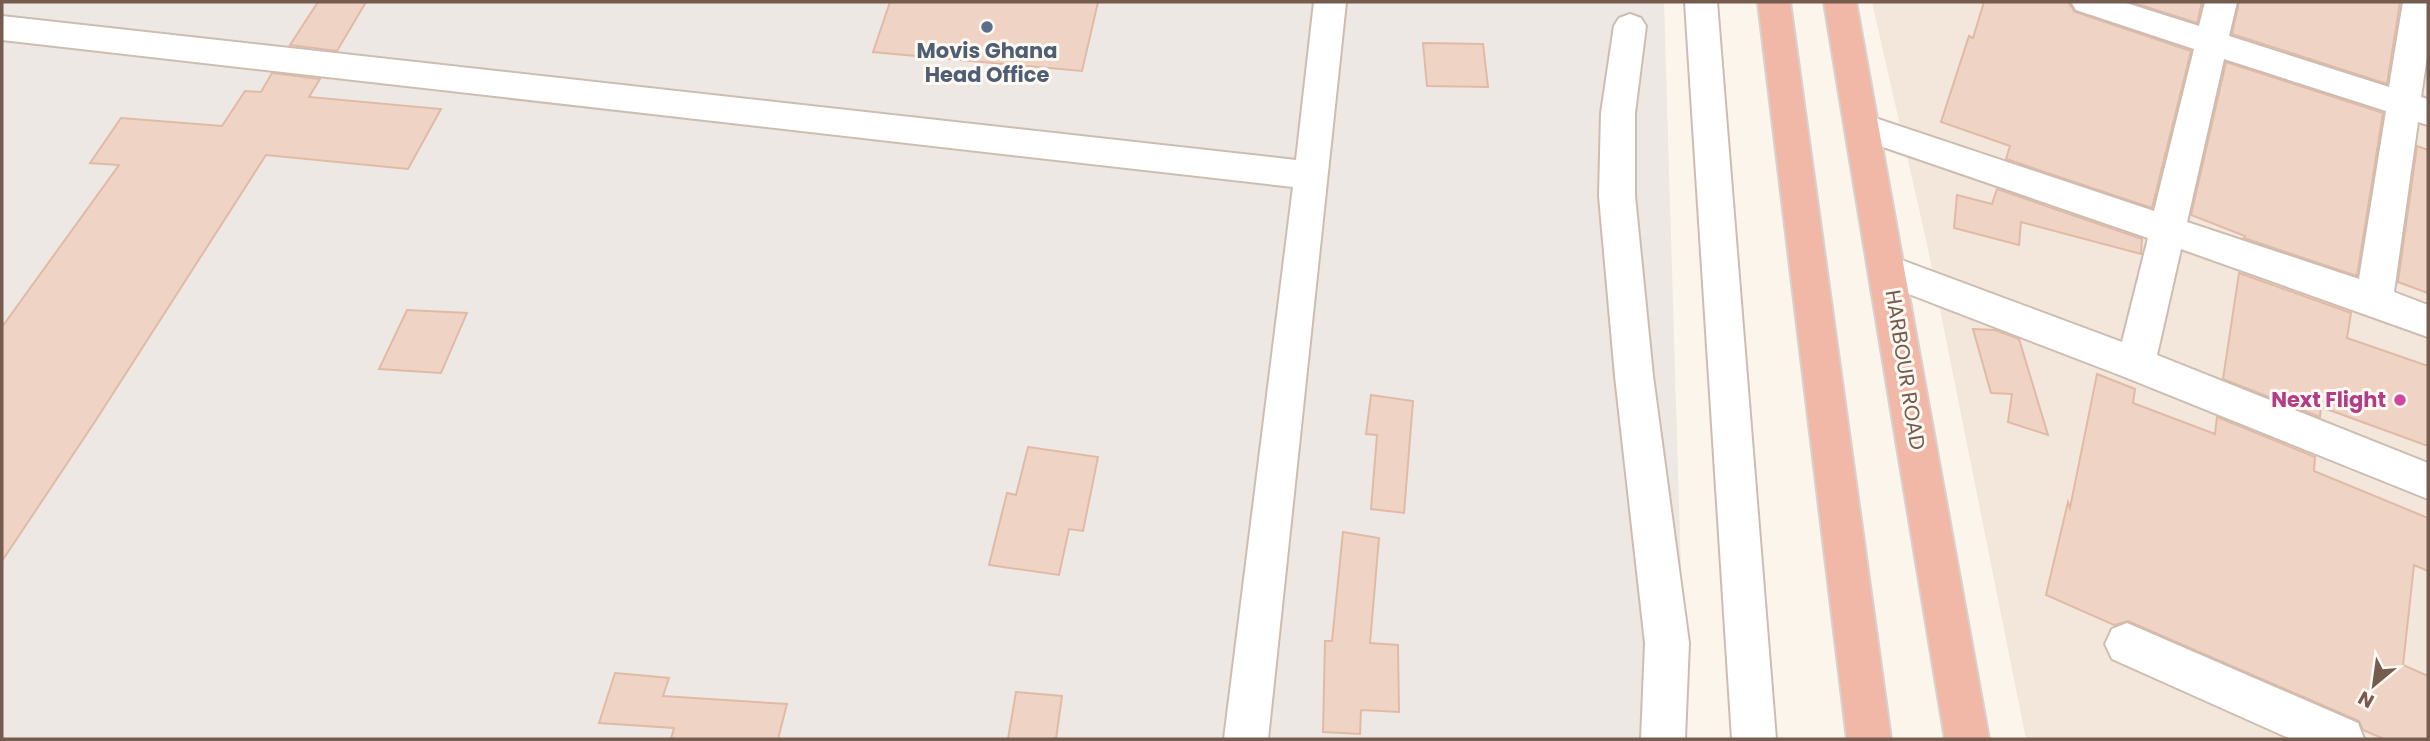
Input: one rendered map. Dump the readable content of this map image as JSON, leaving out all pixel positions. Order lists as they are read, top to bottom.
{
  "streets": {
    "highway": ["HARBOUR ROAD"]
  },
  "places": ["Movis Ghana Head Office", "Next Flight"],
  "north": "bottom left"
}
